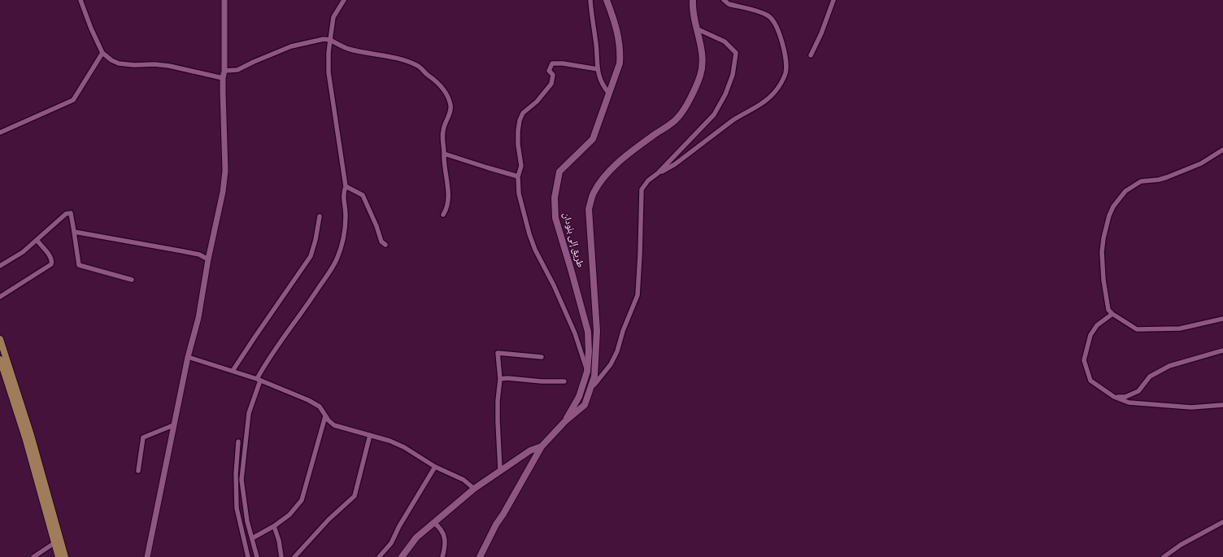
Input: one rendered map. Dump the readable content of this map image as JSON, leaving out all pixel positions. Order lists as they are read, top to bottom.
{
  "streets": {
    "main road": ["طريق إلى بلودان"]
  }
}
